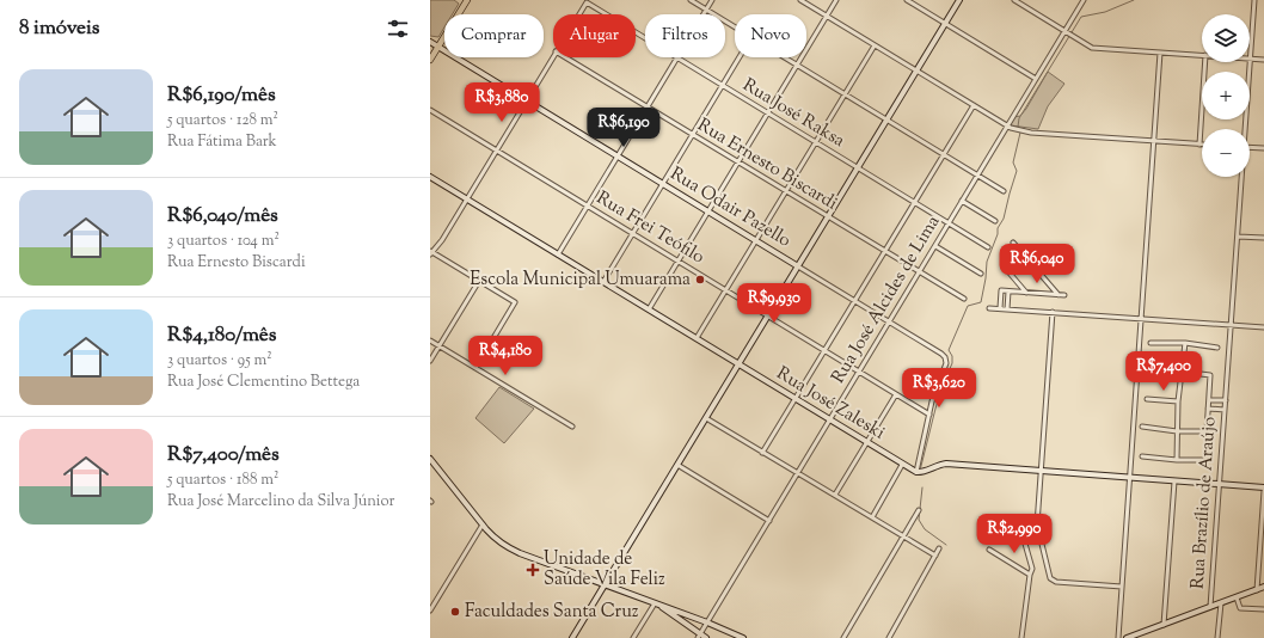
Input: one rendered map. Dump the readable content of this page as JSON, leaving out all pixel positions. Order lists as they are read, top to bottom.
{
  "streets": {
    "street": [
      "Rua José Raksa",
      "Rua Ernesto Biscardi",
      "Rua Odair Pazello",
      "Rua Frei Teófilo",
      "Rua José Alcides de Lima",
      "Rua José Zaleski",
      "Rua Brazílio de Araújo"
    ]
  },
  "crossings": [
    ["Rua José Raksa", "Rua José Alcides de Lima"],
    ["Rua Ernesto Biscardi", "Rua José Alcides de Lima"],
    ["Rua Odair Pazello", "Rua Frei Teófilo"],
    ["Rua Odair Pazello", "Rua José Alcides de Lima"],
    ["Rua Frei Teófilo", "Rua José Alcides de Lima"],
    ["Rua José Alcides de Lima", "Rua José Zaleski"]
  ],
  "places": {
    "other": ["Escola Municipal Umuarama", "Faculdades Santa Cruz"],
    "health": ["Unidade de Saúde Vila Feliz"]
  },
  "page": {
    "heading": "8 imóveis",
    "map_buttons": ["+", "−"],
    "chip": [
      "Comprar",
      "Alugar",
      "Filtros",
      "Novo"
    ],
    "list": [
      {
        "name": "R$6,190/mês",
        "note": "5 quartos · 128 m² · Rua Fátima Bark"
      },
      {
        "name": "R$6,040/mês",
        "note": "3 quartos · 104 m² · Rua Ernesto Biscardi"
      },
      {
        "name": "R$4,180/mês",
        "note": "3 quartos · 95 m² · Rua José Clementino Bettega"
      },
      {
        "name": "R$7,400/mês",
        "note": "5 quartos · 188 m² · Rua José Marcelino da Silva Júnior"
      }
    ],
    "price": [
      "R$3,880",
      "R$6,190",
      "R$6,040",
      "R$9,930",
      "R$4,180",
      "R$7,400",
      "R$3,620",
      "R$2,990"
    ]
  }
}
